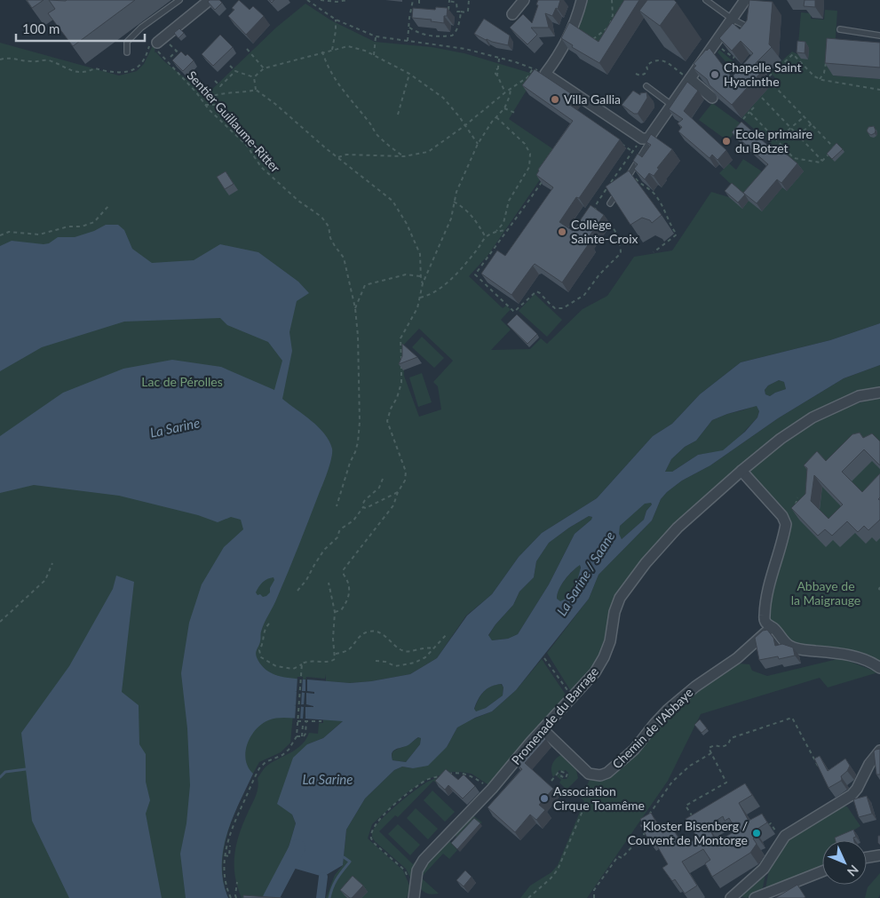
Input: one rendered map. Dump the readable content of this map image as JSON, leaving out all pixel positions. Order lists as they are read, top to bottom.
{
  "streets": {
    "street": ["Promenade du Barrage", "Chemin de l'Abbaye"],
    "path": ["Sentier Guillaume-Ritter"]
  },
  "crossings": [
    ["Promenade du Barrage", "Chemin de l'Abbaye"]
  ],
  "water": ["La Sarine", "La Sarine / Saane"],
  "parks": ["Lac de Pérolles", "Abbaye de la Maigrauge"],
  "places": [
    "Chapelle Saint Hyacinthe",
    "Villa Gallia",
    "Ecole primaire du Botzet",
    "Collège Sainte-Croix",
    "Association Cirque Toamême",
    "Kloster Bisenberg / Couvent de Montorge"
  ],
  "scale_bar": "100 m",
  "north": "bottom right"
}
